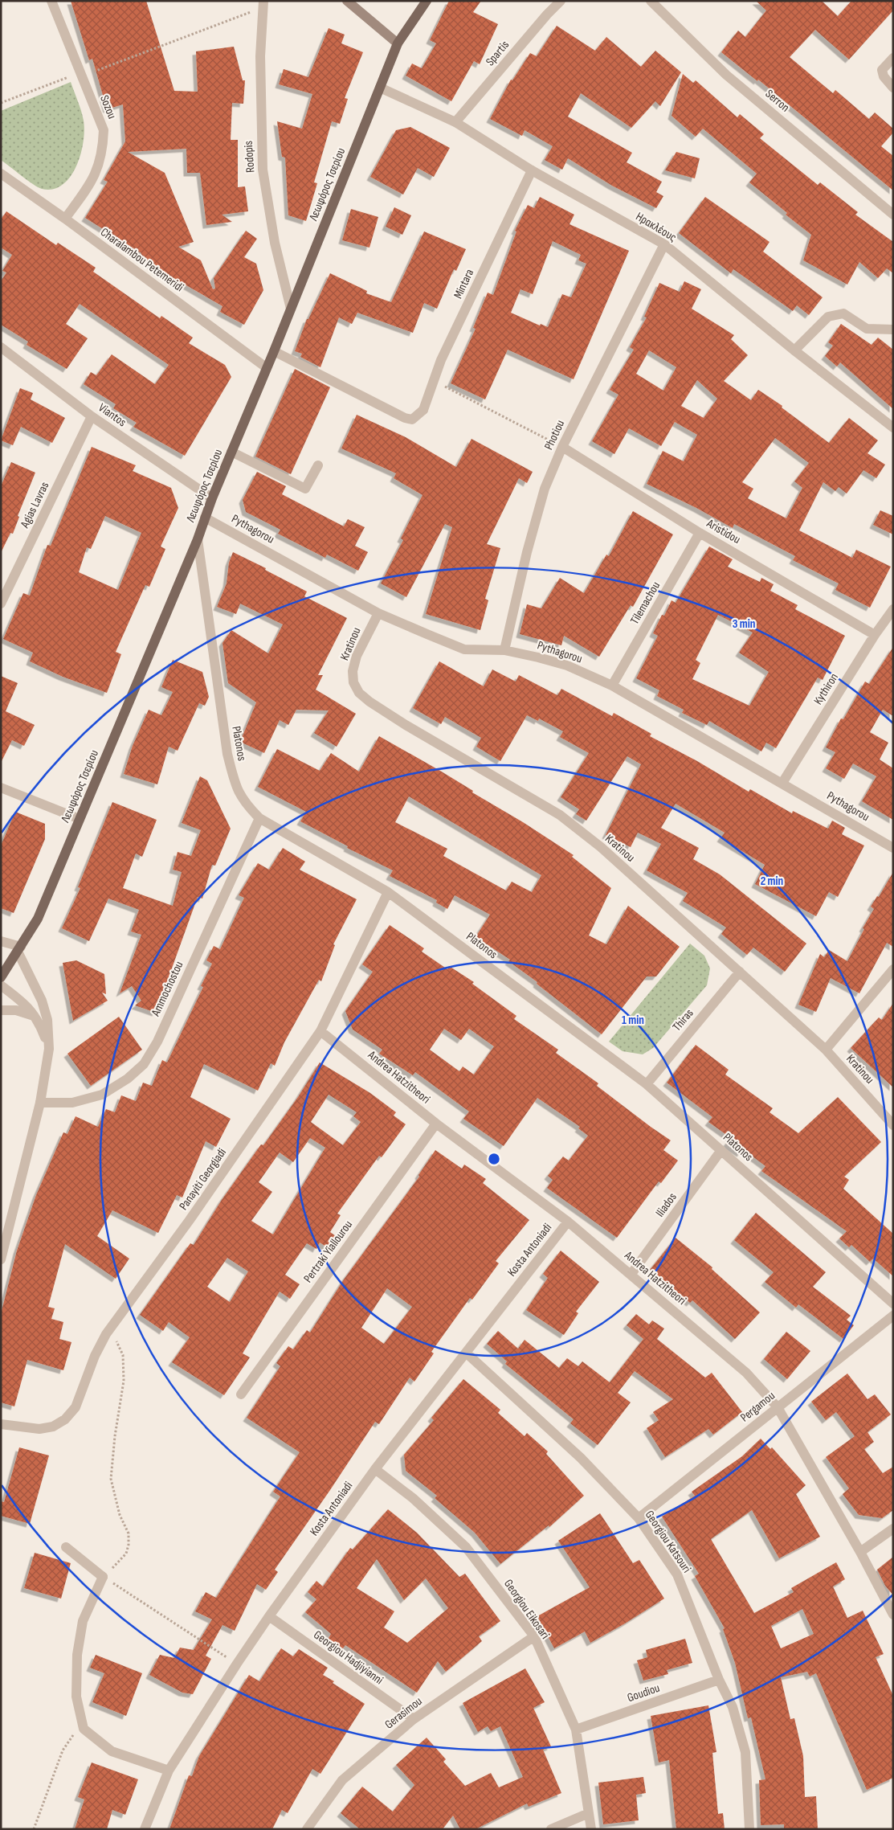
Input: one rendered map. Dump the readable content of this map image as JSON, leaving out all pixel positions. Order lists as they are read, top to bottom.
{
  "streets": {
    "main road": ["Λεωφόρος Τσερίου"],
    "street": [
      "Spartis",
      "Serron",
      "Sozou",
      "Rodopis",
      "Ηρακλέους",
      "Charalambou Petemeridi",
      "Mintara",
      "Viantos",
      "Photiou",
      "Agias Lavras",
      "Pythagorou",
      "Aristidou",
      "Tilemachou",
      "Kratinou",
      "Kythiron",
      "Platonos",
      "Ammochostou",
      "Thiras",
      "Andrea Hatzitheori",
      "Panayiti Georgiadi",
      "Iliados",
      "Kosta Antoniadi",
      "Pertraki Yiallourou",
      "Pergamou",
      "Georgiou Katsouri",
      "Georgiou Eikosari",
      "Georgiou Hadjiyianni",
      "Goudiou",
      "Gerasimou"
    ]
  },
  "crossings": [
    ["Spartis", "Ηρακλέους"],
    ["Sozou", "Charalambou Petemeridi"],
    ["Rodopis", "Λεωφόρος Τσερίου"],
    ["Λεωφόρος Τσερίου", "Ηρακλέους"],
    ["Λεωφόρος Τσερίου", "Charalambou Petemeridi"],
    ["Λεωφόρος Τσερίου", "Mintara"],
    ["Λεωφόρος Τσερίου", "Viantos"],
    ["Λεωφόρος Τσερίου", "Pythagorou"],
    ["Λεωφόρος Τσερίου", "Platonos"],
    ["Ηρακλέους", "Mintara"],
    ["Ηρακλέους", "Photiou"],
    ["Viantos", "Agias Lavras"],
    ["Photiou", "Pythagorou"],
    ["Photiou", "Aristidou"],
    ["Pythagorou", "Tilemachou"],
    ["Pythagorou", "Kratinou"],
    ["Pythagorou", "Kythiron"],
    ["Aristidou", "Tilemachou"],
    ["Aristidou", "Kythiron"],
    ["Kratinou", "Thiras"],
    ["Platonos", "Ammochostou"],
    ["Platonos", "Thiras"],
    ["Platonos", "Panayiti Georgiadi"],
    ["Platonos", "Iliados"],
    ["Andrea Hatzitheori", "Panayiti Georgiadi"],
    ["Andrea Hatzitheori", "Iliados"],
    ["Andrea Hatzitheori", "Kosta Antoniadi"],
    ["Andrea Hatzitheori", "Pertraki Yiallourou"],
    ["Andrea Hatzitheori", "Pergamou"],
    ["Kosta Antoniadi", "Georgiou Katsouri"],
    ["Kosta Antoniadi", "Georgiou Eikosari"],
    ["Kosta Antoniadi", "Georgiou Hadjiyianni"],
    ["Pergamou", "Georgiou Katsouri"],
    ["Georgiou Katsouri", "Goudiou"],
    ["Georgiou Eikosari", "Goudiou"],
    ["Georgiou Eikosari", "Gerasimou"],
    ["Georgiou Hadjiyianni", "Gerasimou"]
  ],
  "rings": ["3 min", "2 min", "1 min"]
}
